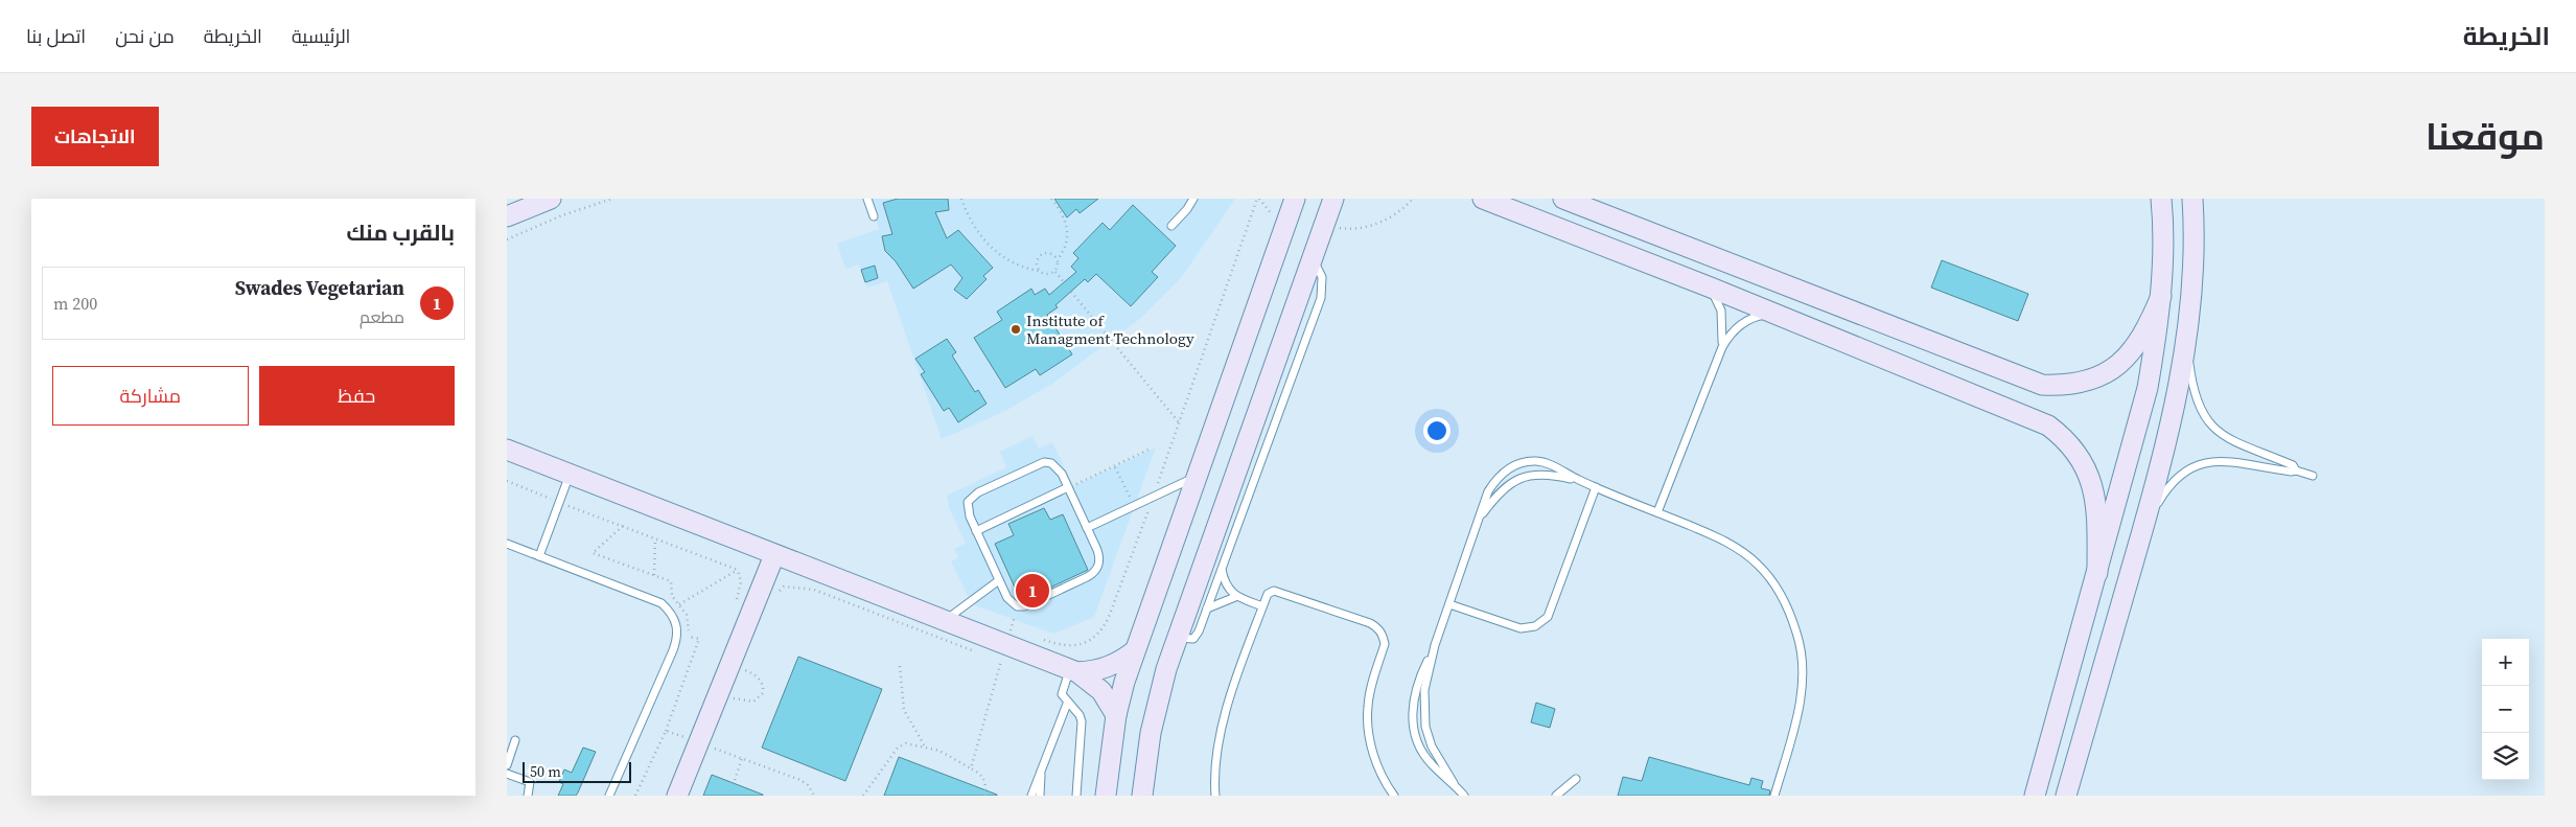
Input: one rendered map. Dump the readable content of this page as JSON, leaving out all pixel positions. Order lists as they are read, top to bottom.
{
  "places": ["Institute of Managment Technology"],
  "scale_bar": "50 m",
  "page": {
    "header": "الخريطة",
    "nav": [
      "الرئيسية",
      "الخريطة",
      "من نحن",
      "اتصل بنا"
    ],
    "title": "موقعنا",
    "buttons": [
      "الاتجاهات",
      ["حفظ", "مشاركة"]
    ],
    "heading": "بالقرب منك",
    "list": [
      {
        "mark": "1",
        "name": "Swades Vegetarian",
        "note": "مطعم",
        "value": "200 m"
      }
    ],
    "pins": "1",
    "map_buttons": ["+", "−"],
    "scale": "50 m"
  }
}
